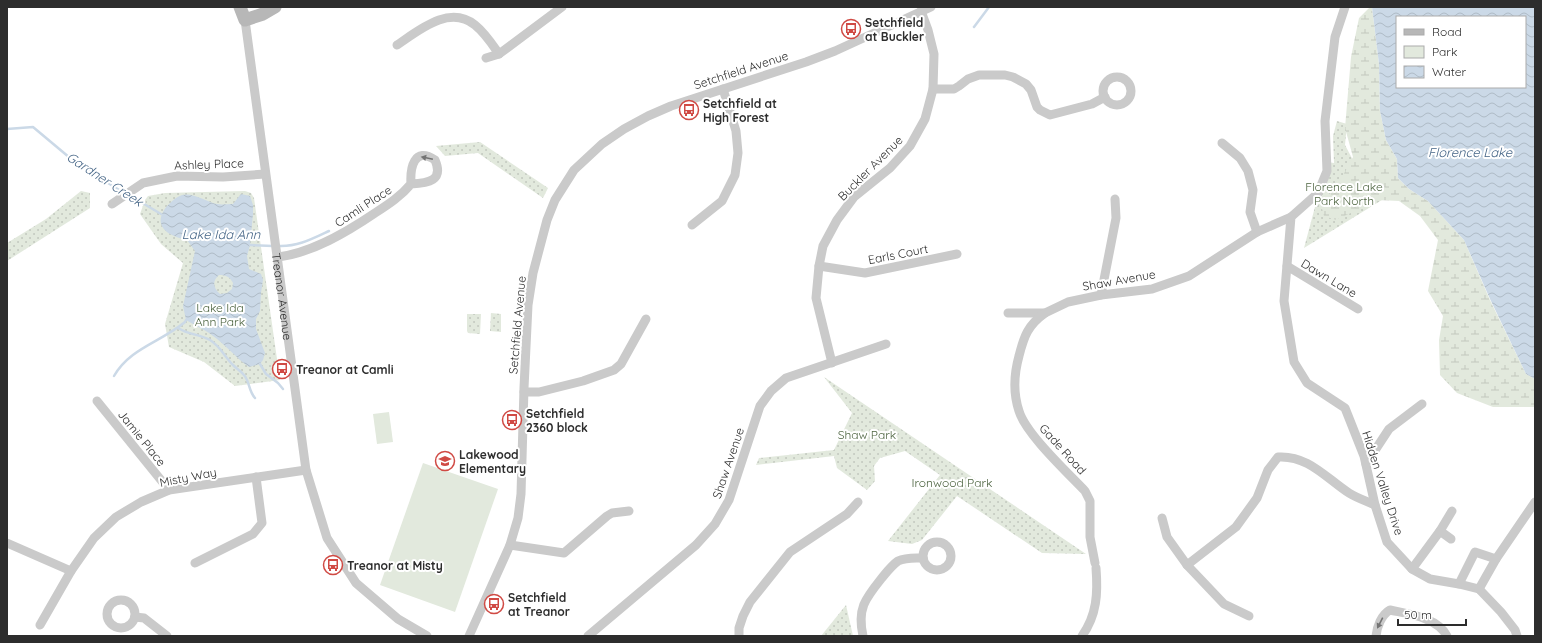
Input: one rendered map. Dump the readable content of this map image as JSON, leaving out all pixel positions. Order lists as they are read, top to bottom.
{
  "streets": {
    "street": [
      "Setchfield Avenue",
      "Ashley Place",
      "Buckler Avenue",
      "Camli Place",
      "Earls Court",
      "Dawn Lane",
      "Shaw Avenue",
      "Treanor Avenue",
      "Jamie Place",
      "Gade Road",
      "Misty Way",
      "Hidden Valley Drive"
    ]
  },
  "crossings": [
    ["Setchfield Avenue", "Buckler Avenue"],
    ["Ashley Place", "Treanor Avenue"],
    ["Buckler Avenue", "Earls Court"],
    ["Buckler Avenue", "Shaw Avenue"],
    ["Camli Place", "Treanor Avenue"],
    ["Dawn Lane", "Hidden Valley Drive"],
    ["Shaw Avenue", "Gade Road"],
    ["Treanor Avenue", "Misty Way"],
    ["Jamie Place", "Misty Way"]
  ],
  "water": ["Florence Lake", "Gardner Creek", "Lake Ida Ann"],
  "parks": [
    "Florence Lake Park North",
    "Lake Ida Ann Park",
    "Shaw Park",
    "Ironwood Park"
  ],
  "places": {
    "bus stop": [
      "Setchfield at Buckler",
      "Setchfield at High Forest",
      "Treanor at Camli",
      "Setchfield 2360 block",
      "Treanor at Misty",
      "Setchfield at Treanor"
    ],
    "school or university": ["Lakewood Elementary"]
  },
  "legend": ["Road", "Park", "Water"],
  "scale_bar": "50 m"
}
